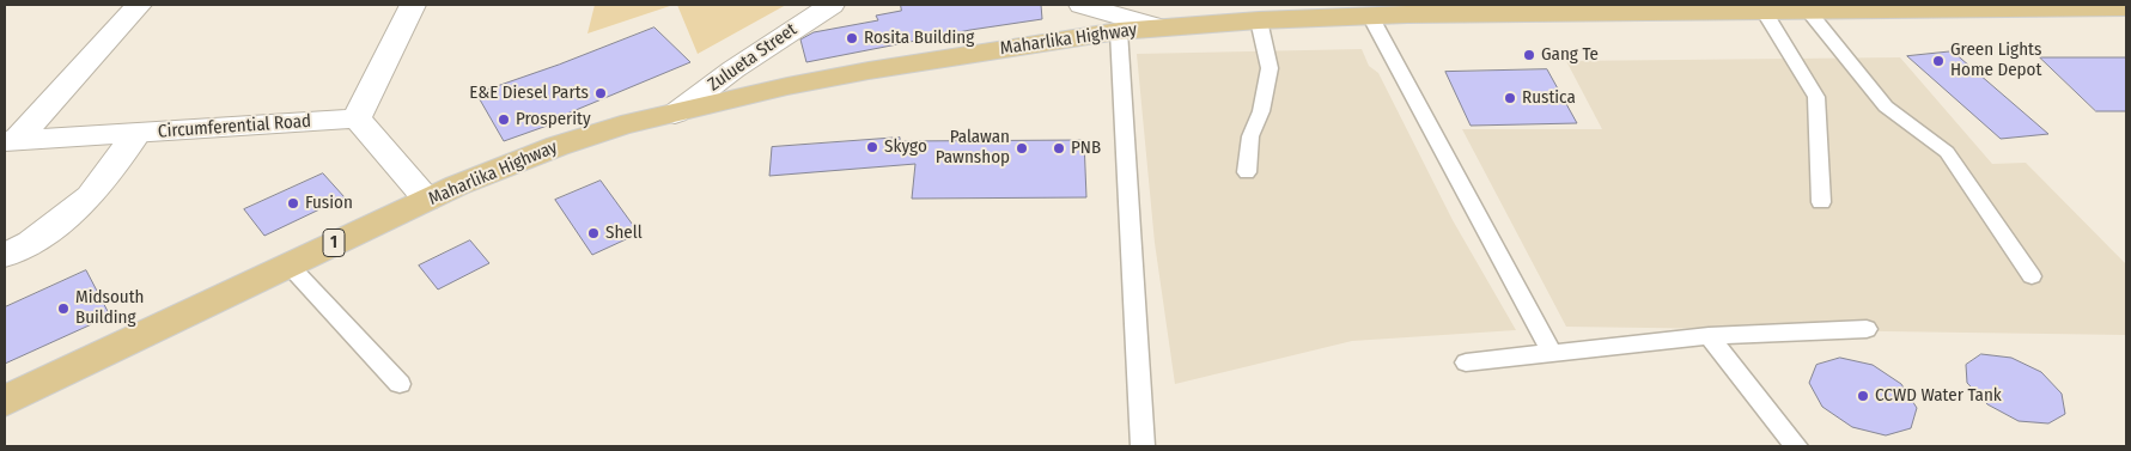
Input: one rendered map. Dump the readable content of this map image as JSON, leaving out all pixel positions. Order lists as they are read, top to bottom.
{
  "streets": {
    "main road": ["Maharlika Highway", "1"],
    "street": ["Zulueta Street", "Circumferential Road"]
  },
  "crossings": [
    ["Maharlika Highway", "Zulueta Street"]
  ],
  "places": [
    "Rosita Building",
    "Gang Te",
    "Green Lights Home Depot",
    "E&E Diesel Parts",
    "Rustica",
    "Prosperity",
    "Skygo",
    "Palawan Pawnshop",
    "PNB",
    "Fusion",
    "Shell",
    "Midsouth Building",
    "CCWD Water Tank"
  ]
}
